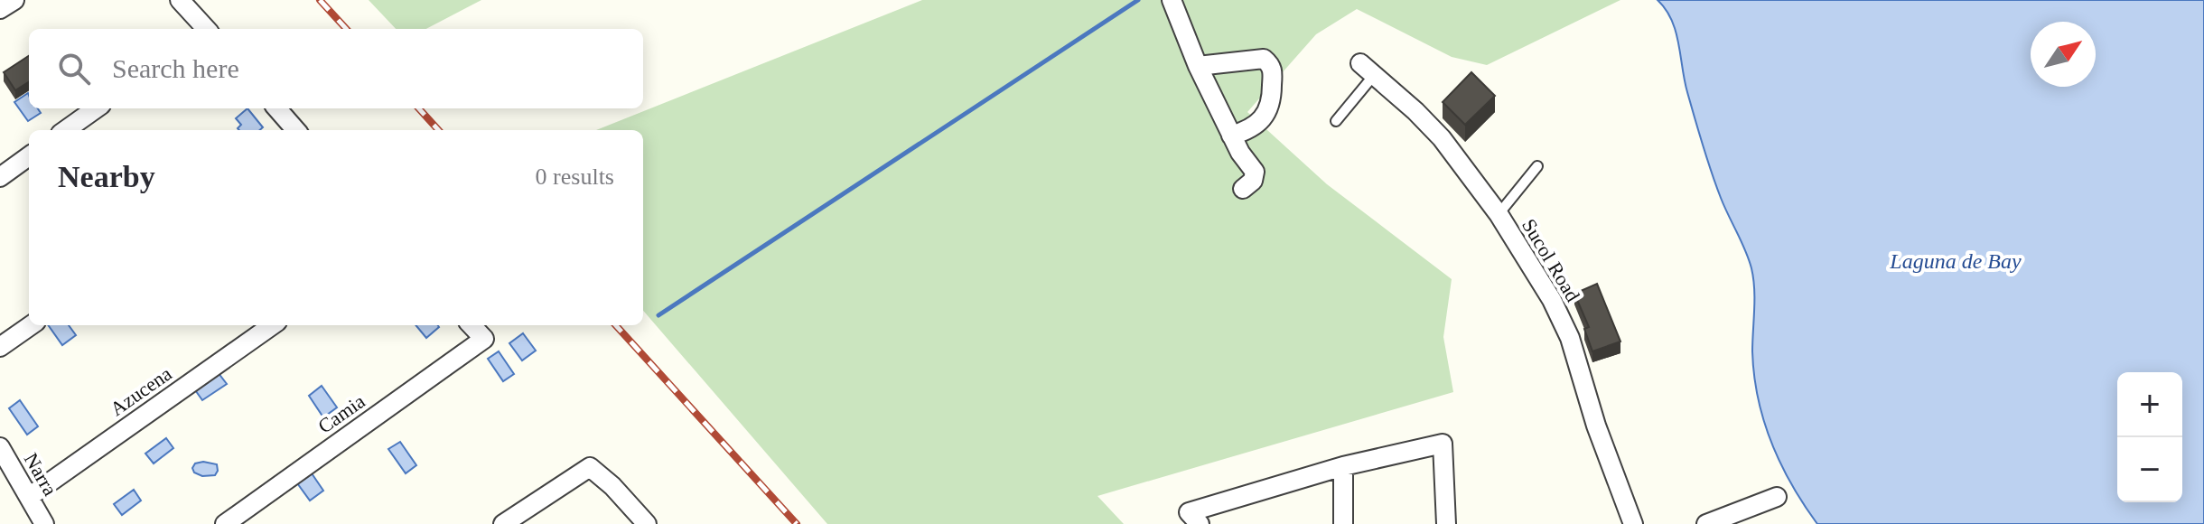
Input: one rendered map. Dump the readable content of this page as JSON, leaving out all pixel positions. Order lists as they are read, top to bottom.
{
  "streets": {
    "street": [
      "Sucol Road",
      "Azucena",
      "Camia",
      "Narra"
    ]
  },
  "crossings": [
    ["Azucena", "Narra"]
  ],
  "water": ["Laguna de Bay"],
  "north": "top right",
  "page": {
    "search": "Search here",
    "heading": ["Nearby", "0 results"],
    "map_buttons": ["+", "−"]
  }
}
